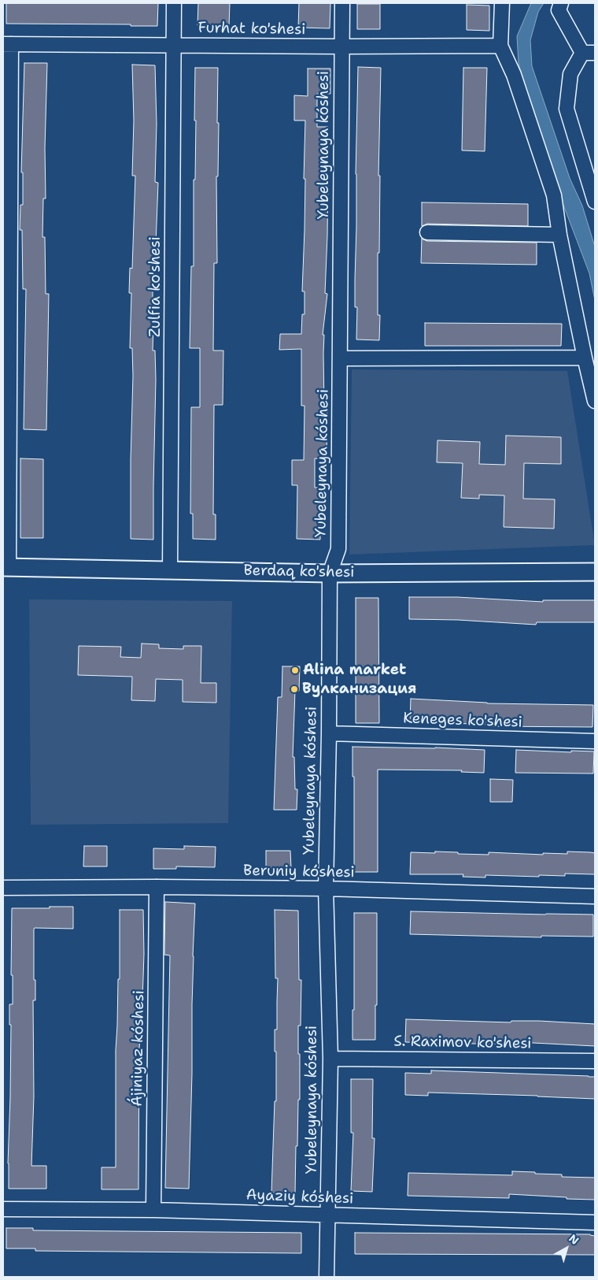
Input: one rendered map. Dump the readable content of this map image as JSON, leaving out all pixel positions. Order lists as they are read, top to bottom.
{
  "streets": {
    "street": [
      "Furhat ko'shesi",
      "Yubeleynaya kóshesi",
      "Zulfia ko'shesi",
      "Berdaq ko'shesi",
      "Keneges ko'shesi",
      "Beruniy kóshesi",
      "S. Raximov ko'shesi",
      "Ájiniyaz kóshesi",
      "Ayaziy kóshesi"
    ]
  },
  "crossings": [
    ["Furhat ko'shesi", "Yubeleynaya kóshesi"],
    ["Furhat ko'shesi", "Zulfia ko'shesi"],
    ["Yubeleynaya kóshesi", "Berdaq ko'shesi"],
    ["Yubeleynaya kóshesi", "Keneges ko'shesi"],
    ["Yubeleynaya kóshesi", "Beruniy kóshesi"],
    ["Yubeleynaya kóshesi", "S. Raximov ko'shesi"],
    ["Yubeleynaya kóshesi", "Ayaziy kóshesi"],
    ["Zulfia ko'shesi", "Berdaq ko'shesi"],
    ["Beruniy kóshesi", "Ájiniyaz kóshesi"],
    ["Ájiniyaz kóshesi", "Ayaziy kóshesi"]
  ],
  "places": ["Alina market", "Вулканизация"],
  "north": "top right"
}
